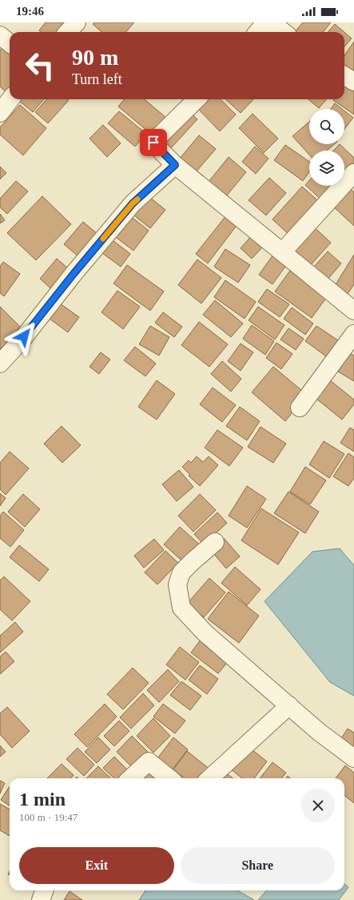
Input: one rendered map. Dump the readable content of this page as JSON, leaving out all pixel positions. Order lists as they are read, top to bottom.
{
  "page": {
    "status": "19:46",
    "turn": ["90 m", "Turn left"],
    "heading": ["1 min", "100 m · 19:47"],
    "buttons": ["Exit", "Share"]
  }
}
